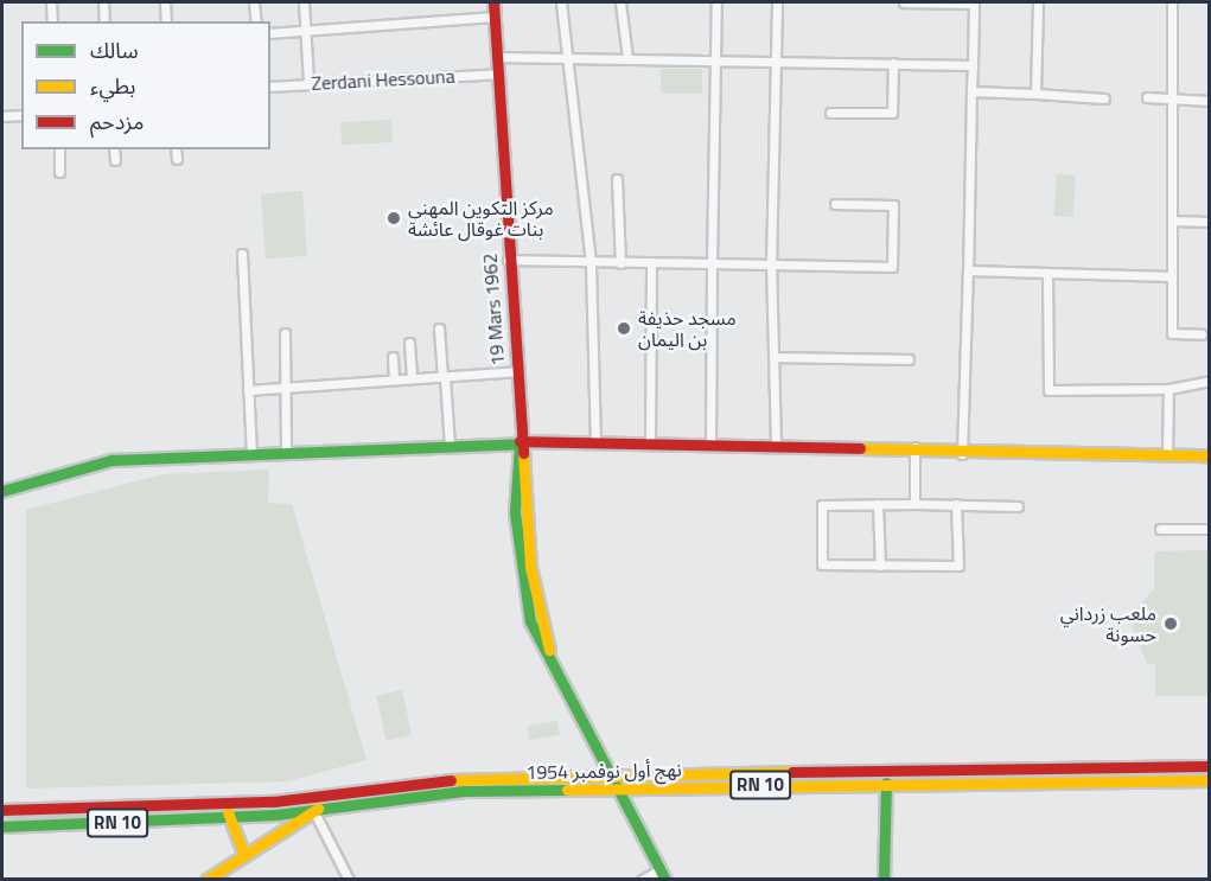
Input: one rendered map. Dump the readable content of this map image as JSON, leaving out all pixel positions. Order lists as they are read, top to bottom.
{
  "streets": {
    "main road": ["19 Mars 1962", "نهج أول نوفمبر 1954", "RN 10"],
    "street": ["Zerdani Hessouna"]
  },
  "crossings": [
    ["Zerdani Hessouna", "19 Mars 1962"],
    ["19 Mars 1962", "نهج أول نوفمبر 1954"]
  ],
  "places": ["مركز التكوين المهني بنات غوقال عائشة", "مسجد حذيفة بن اليمان", "ملعب زرداني حسونة"],
  "legend": ["سالك", "بطيء", "مزدحم"]
}
